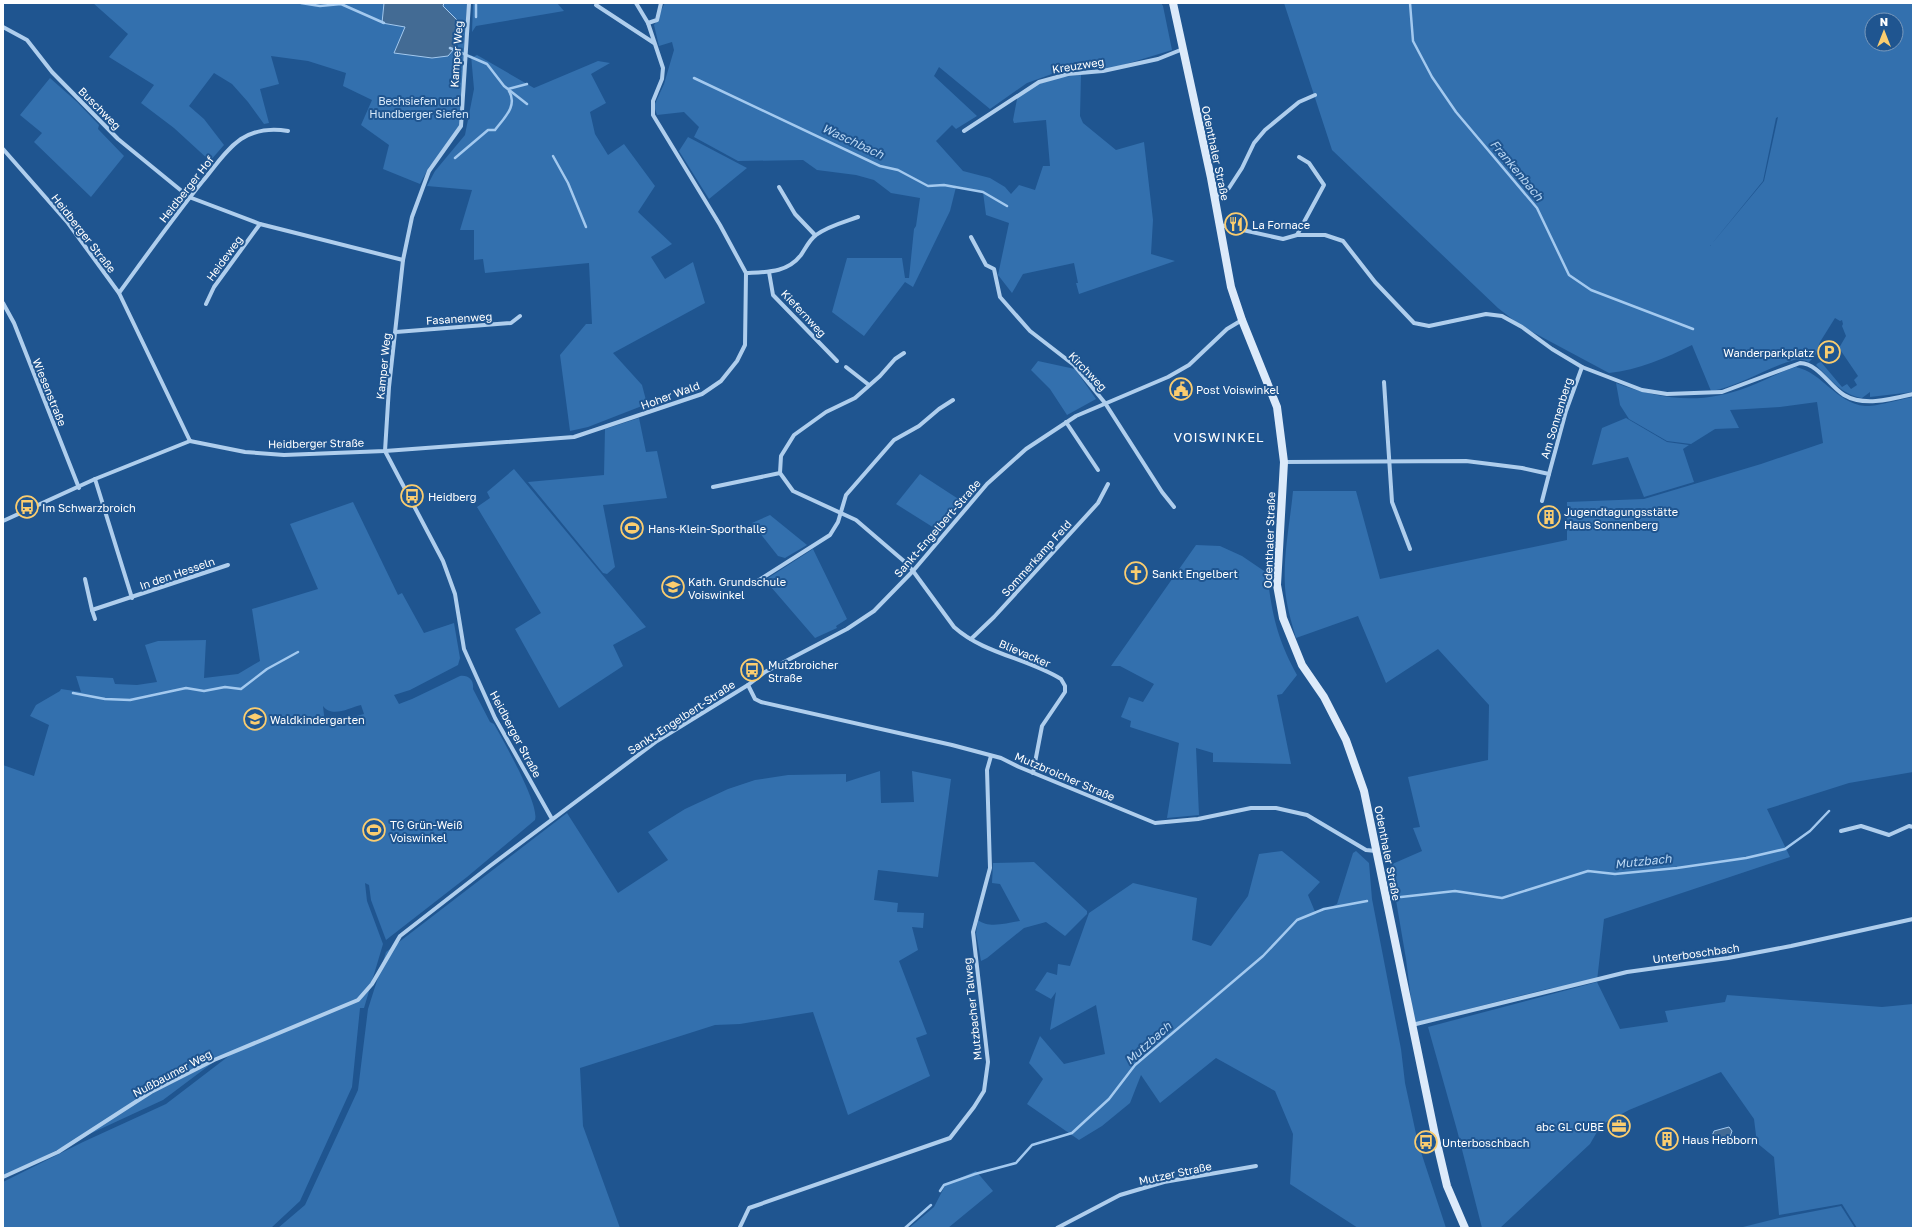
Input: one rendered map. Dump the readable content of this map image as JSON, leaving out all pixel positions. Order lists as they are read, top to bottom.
{
  "streets": {
    "main road": ["Odenthaler Straße"],
    "street": [
      "Kamper Weg",
      "Kreuzweg",
      "Buschweg",
      "Heidberger Hof",
      "Heidberger Straße",
      "Heideweg",
      "Kiefernweg",
      "Fasanenweg",
      "Kirchweg",
      "Wiesenstraße",
      "Hoher Wald",
      "Am Sonnenberg",
      "Sankt-Engelbert-Straße",
      "Sommerkamp Feld",
      "In den Hesseln",
      "Blievacker",
      "Mutzbroicher Straße",
      "Unterboschbach",
      "Mutzbacher Talweg",
      "Nußbaumer Weg",
      "Mutzer Straße"
    ]
  },
  "crossings": [
    ["Kamper Weg", "Heidberger Straße"],
    ["Kamper Weg", "Fasanenweg"],
    ["Kamper Weg", "Hoher Wald"],
    ["Kreuzweg", "Odenthaler Straße"],
    ["Buschweg", "Heidberger Hof"],
    ["Odenthaler Straße", "Am Sonnenberg"],
    ["Odenthaler Straße", "Sankt-Engelbert-Straße"],
    ["Odenthaler Straße", "Mutzbroicher Straße"],
    ["Odenthaler Straße", "Unterboschbach"],
    ["Heidberger Hof", "Heidberger Straße"],
    ["Heidberger Straße", "Hoher Wald"],
    ["Heidberger Straße", "Sankt-Engelbert-Straße"],
    ["Kirchweg", "Sankt-Engelbert-Straße"],
    ["Sankt-Engelbert-Straße", "Blievacker"],
    ["Sankt-Engelbert-Straße", "Mutzbroicher Straße"],
    ["Sankt-Engelbert-Straße", "Nußbaumer Weg"],
    ["Sommerkamp Feld", "Blievacker"],
    ["Blievacker", "Mutzbroicher Straße"],
    ["Mutzbroicher Straße", "Mutzbacher Talweg"]
  ],
  "districts": ["VOISWINKEL"],
  "water": ["Waschbach", "Frankenbach", "Mutzbach"],
  "parks": ["Bechsiefen und Hundberger Siefen"],
  "places": {
    "restaurant": ["La Fornace"],
    "parking": ["Wanderparkplatz"],
    "public building": ["Post Voiswinkel"],
    "bus stop": [
      "Heidberg",
      "Im Schwarzbroich",
      "Mutzbroicher Straße",
      "Unterboschbach"
    ],
    "building": ["Jugendtagungsstätte Haus Sonnenberg", "Haus Hebborn"],
    "sports": ["Hans-Klein-Sporthalle", "TG Grün-Weiß Voiswinkel"],
    "church": ["Sankt Engelbert"],
    "school or university": ["Kath. Grundschule Voiswinkel", "Waldkindergarten"],
    "office": ["abc GL CUBE"]
  },
  "north": "top"
}
